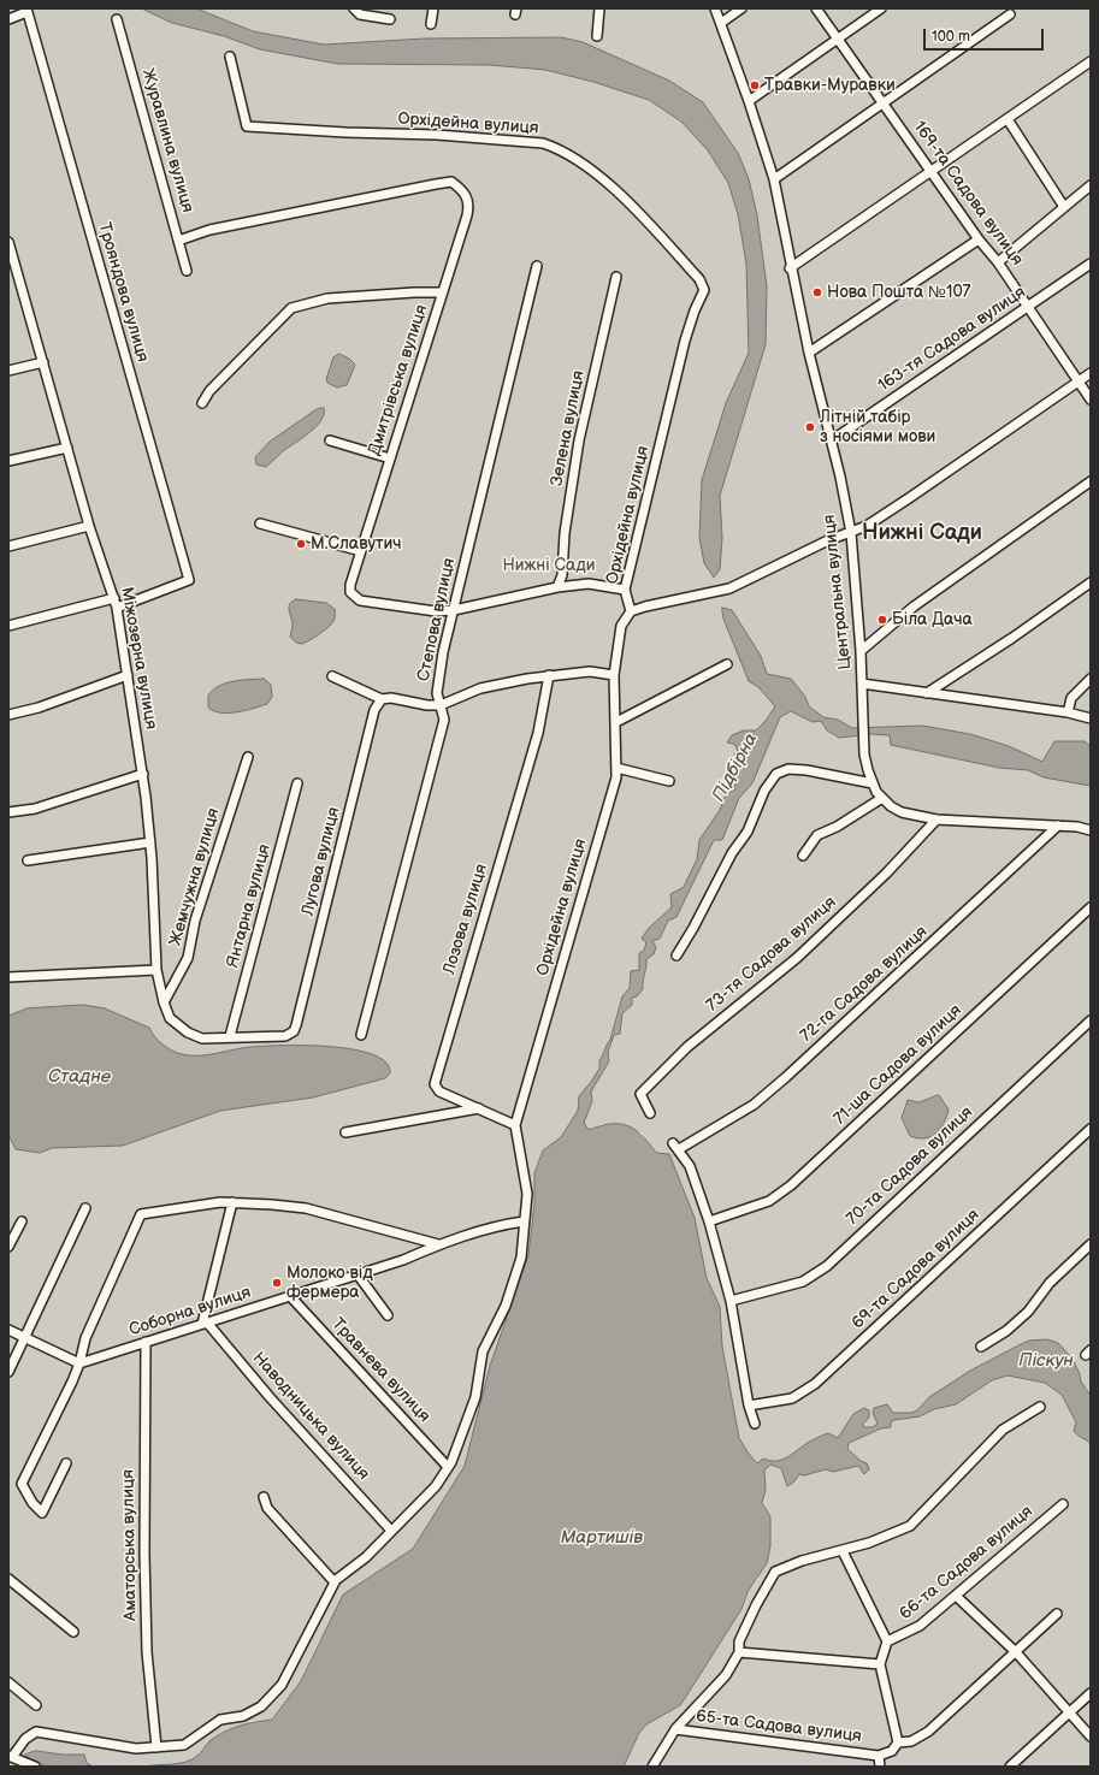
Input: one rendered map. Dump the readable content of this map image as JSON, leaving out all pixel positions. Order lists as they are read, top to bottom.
{
  "streets": {
    "street": [
      "Орхідейна вулиця",
      "Журавлина вулиця",
      "169-та Садова вулиця",
      "Трояндова вулиця",
      "163-тя Садова вулиця",
      "Дмитрівська вулиця",
      "Зелена вулиця",
      "Центральна вулиця",
      "Степова вулиця",
      "Міжозерна вулиця",
      "Лугова вулиця",
      "Жемчужна вулиця",
      "Янтарна вулиця",
      "Лозова вулиця",
      "73-тя Садова вулиця",
      "72-га Садова вулиця",
      "71-ша Садова вулиця",
      "70-та Садова вулиця",
      "69-та Садова вулиця",
      "Соборна вулиця",
      "Травнева вулиця",
      "Наводницька вулиця",
      "Аматорська вулиця",
      "66-та Садова вулиця",
      "65-та Садова вулиця"
    ]
  },
  "crossings": [
    ["Орхідейна вулиця", "Дмитрівська вулиця"],
    ["Орхідейна вулиця", "Лозова вулиця"],
    ["Орхідейна вулиця", "Соборна вулиця"],
    ["Орхідейна вулиця", "Травнева вулиця"],
    ["Орхідейна вулиця", "Наводницька вулиця"],
    ["Орхідейна вулиця", "Аматорська вулиця"],
    ["Журавлина вулиця", "Дмитрівська вулиця"],
    ["169-та Садова вулиця", "163-тя Садова вулиця"],
    ["Трояндова вулиця", "Міжозерна вулиця"],
    ["163-тя Садова вулиця", "Центральна вулиця"],
    ["Дмитрівська вулиця", "Зелена вулиця"],
    ["Дмитрівська вулиця", "Степова вулиця"],
    ["Центральна вулиця", "73-тя Садова вулиця"],
    ["Центральна вулиця", "72-га Садова вулиця"],
    ["Міжозерна вулиця", "Лугова вулиця"],
    ["Міжозерна вулиця", "Жемчужна вулиця"],
    ["Міжозерна вулиця", "Янтарна вулиця"],
    ["Лугова вулиця", "Янтарна вулиця"],
    ["72-га Садова вулиця", "71-ша Садова вулиця"],
    ["Соборна вулиця", "Травнева вулиця"],
    ["Соборна вулиця", "Наводницька вулиця"],
    ["Соборна вулиця", "Аматорська вулиця"]
  ],
  "districts": ["Нижні Сади"],
  "water": [
    "Підбірна",
    "Стадне",
    "Піскун",
    "Мартишів"
  ],
  "parks": ["Нижні Сади"],
  "places": [
    "Травки-Муравки",
    "Нова Пошта №107",
    "Літній табір з носіями мови",
    "М.Славутич",
    "Біла Дача",
    "Молоко від фермера"
  ],
  "scale_bar": "100 m"
}
